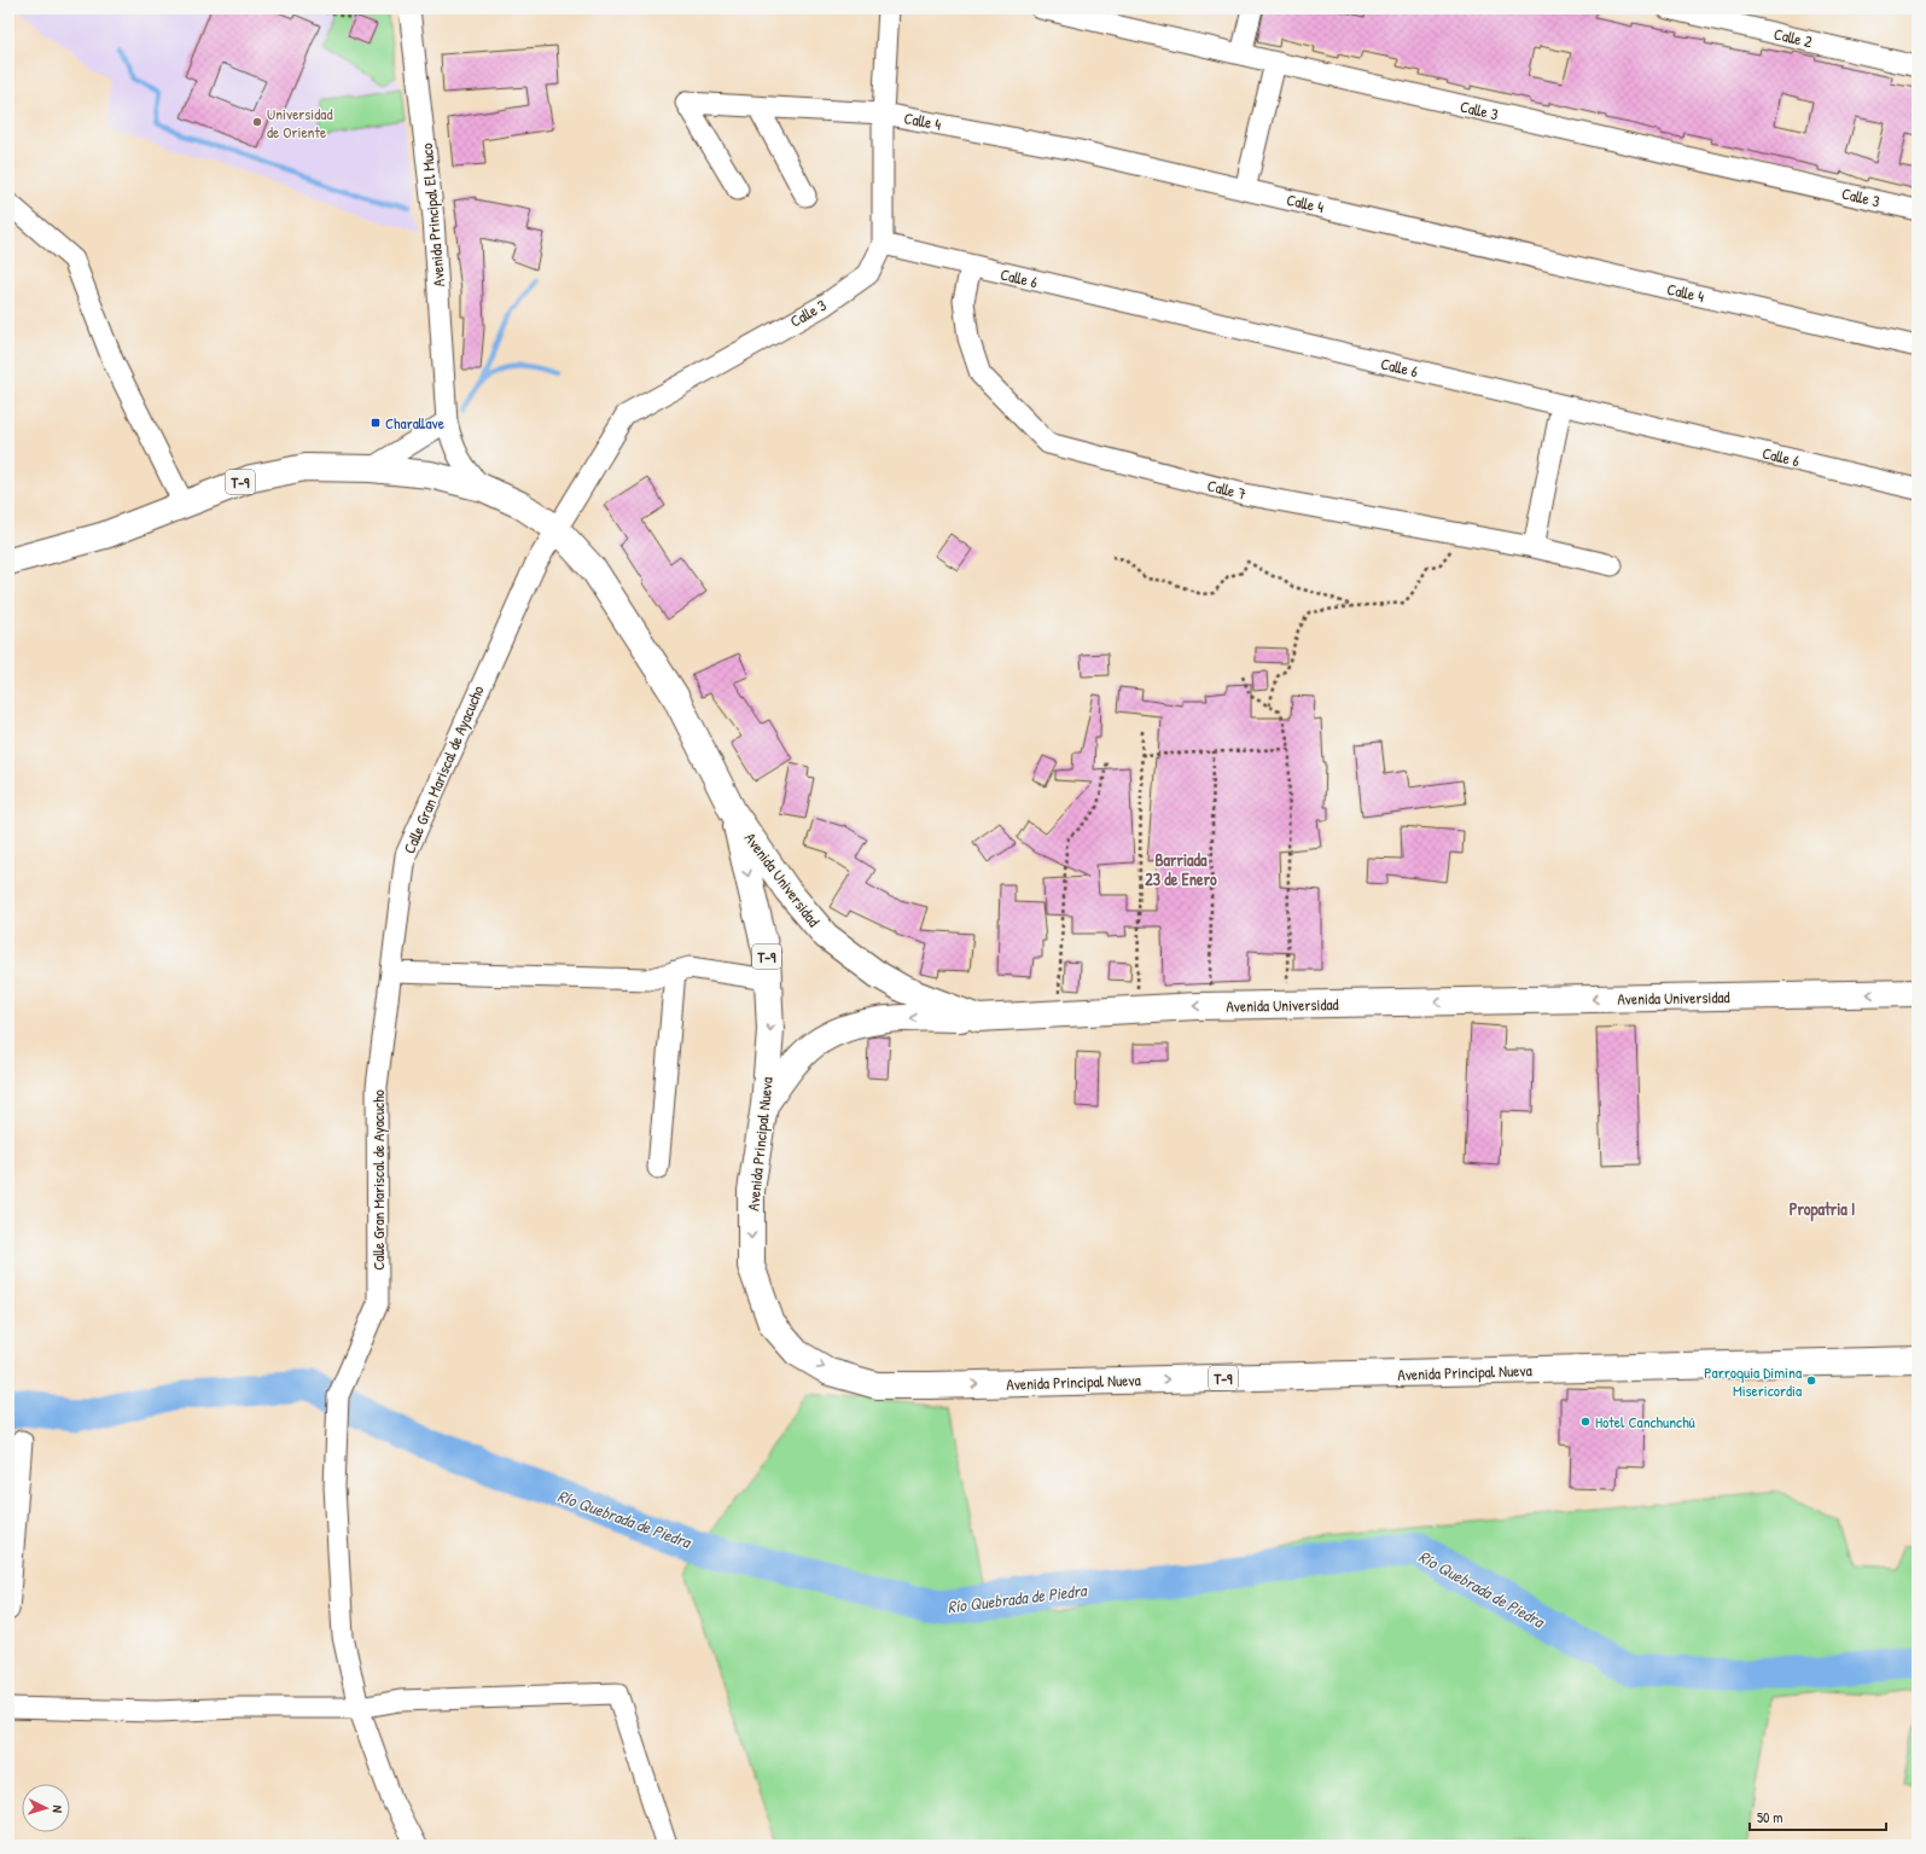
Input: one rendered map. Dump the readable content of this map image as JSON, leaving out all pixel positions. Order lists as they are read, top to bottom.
{
  "streets": {
    "highway": ["T-9", "Avenida Universidad", "Avenida Principal Nueva"],
    "street": [
      "Calle 2",
      "Calle 3",
      "Calle 4",
      "Avenida Principal El Muco",
      "Calle 6",
      "Calle 7",
      "Calle Gran Mariscal de Ayacucho"
    ]
  },
  "crossings": [
    ["Calle 3", "Calle 4"],
    ["Calle 3", "Calle 6"],
    ["Calle 3", "T-9"],
    ["Calle 3", "Calle Gran Mariscal de Ayacucho"],
    ["Avenida Principal El Muco", "T-9"],
    ["Calle 6", "Calle 7"],
    ["T-9", "Calle Gran Mariscal de Ayacucho"],
    ["T-9", "Avenida Universidad"],
    ["T-9", "Avenida Principal Nueva"],
    ["Avenida Universidad", "Avenida Principal Nueva"]
  ],
  "one_way": ["Avenida Universidad"],
  "districts": ["Barriada 23 de Enero", "Propatria I"],
  "water": ["Río Quebrada de Piedra"],
  "places": {
    "other": ["Universidad de Oriente", "Parroquia Dimina Misericordia", "Hotel Canchunchú"],
    "transit": ["Charallave"]
  },
  "scale_bar": "50 m",
  "north": "right"
}
